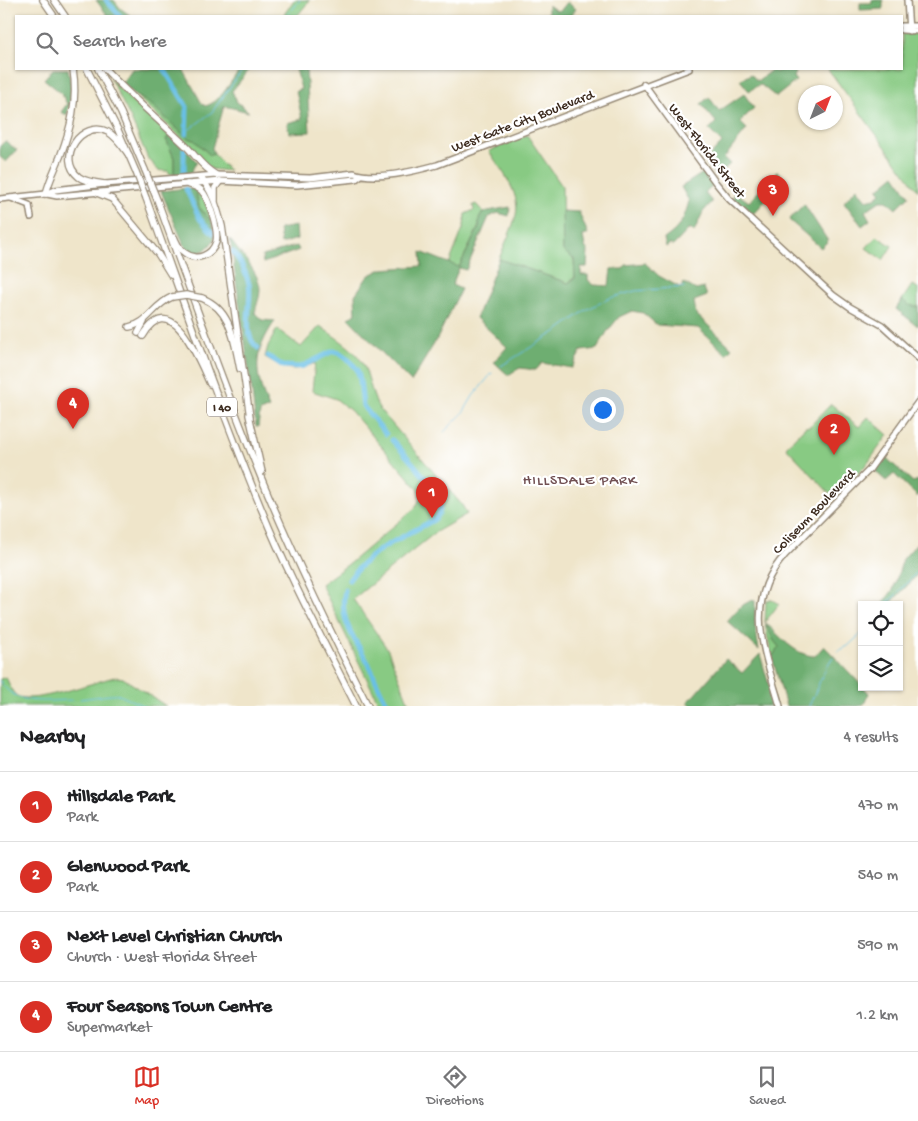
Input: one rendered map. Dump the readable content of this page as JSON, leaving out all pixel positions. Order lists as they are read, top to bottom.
{
  "streets": {
    "highway": ["I 40"],
    "main road": ["West Gate City Boulevard", "West Florida Street", "Coliseum Boulevard"]
  },
  "crossings": [
    ["West Gate City Boulevard", "West Florida Street"]
  ],
  "districts": ["HILLSDALE PARK"],
  "north": "top right",
  "page": {
    "search": "Search here",
    "pins": [
      "3",
      "4",
      "2",
      "1"
    ],
    "heading": ["Nearby", "4 results"],
    "list": [
      {
        "mark": "1",
        "name": "Hillsdale Park",
        "note": "Park",
        "value": "470 m"
      },
      {
        "mark": "2",
        "name": "Glenwood Park",
        "note": "Park",
        "value": "540 m"
      },
      {
        "mark": "3",
        "name": "Next Level Christian Church",
        "note": "Church · West Florida Street",
        "value": "590 m"
      },
      {
        "mark": "4",
        "name": "Four Seasons Town Centre",
        "note": "Supermarket",
        "value": "1.2 km"
      }
    ],
    "nav": ["Map", "Directions", "Saved"]
  }
}
